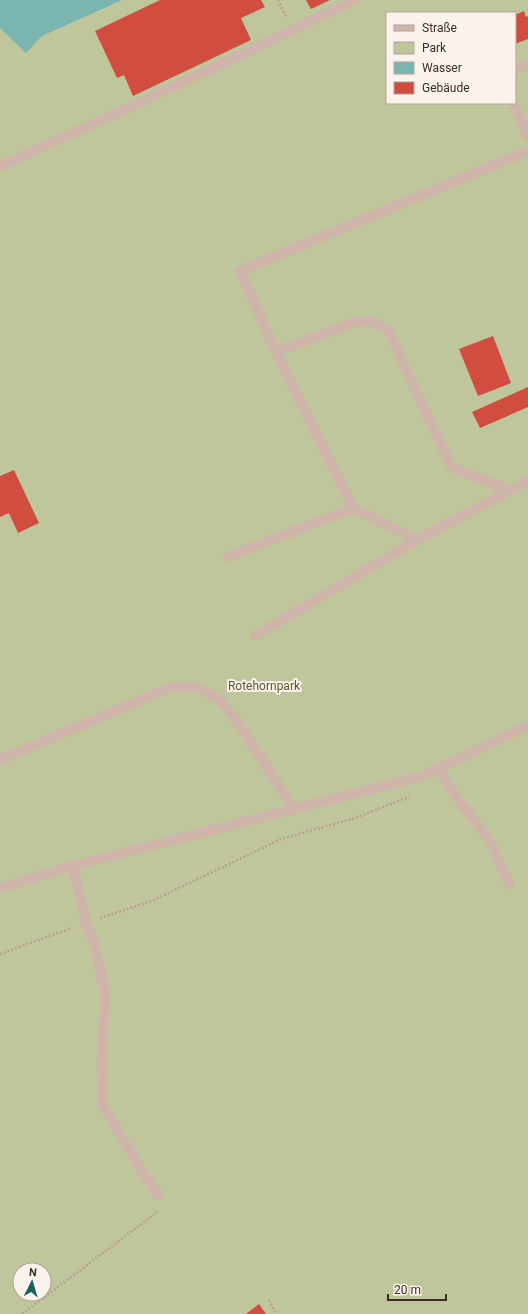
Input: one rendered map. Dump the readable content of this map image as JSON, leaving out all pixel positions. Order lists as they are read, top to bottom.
{
  "parks": ["Rotehornpark"],
  "legend": [
    "Straße",
    "Park",
    "Wasser",
    "Gebäude"
  ],
  "scale_bar": "20 m",
  "north": "top"
}
